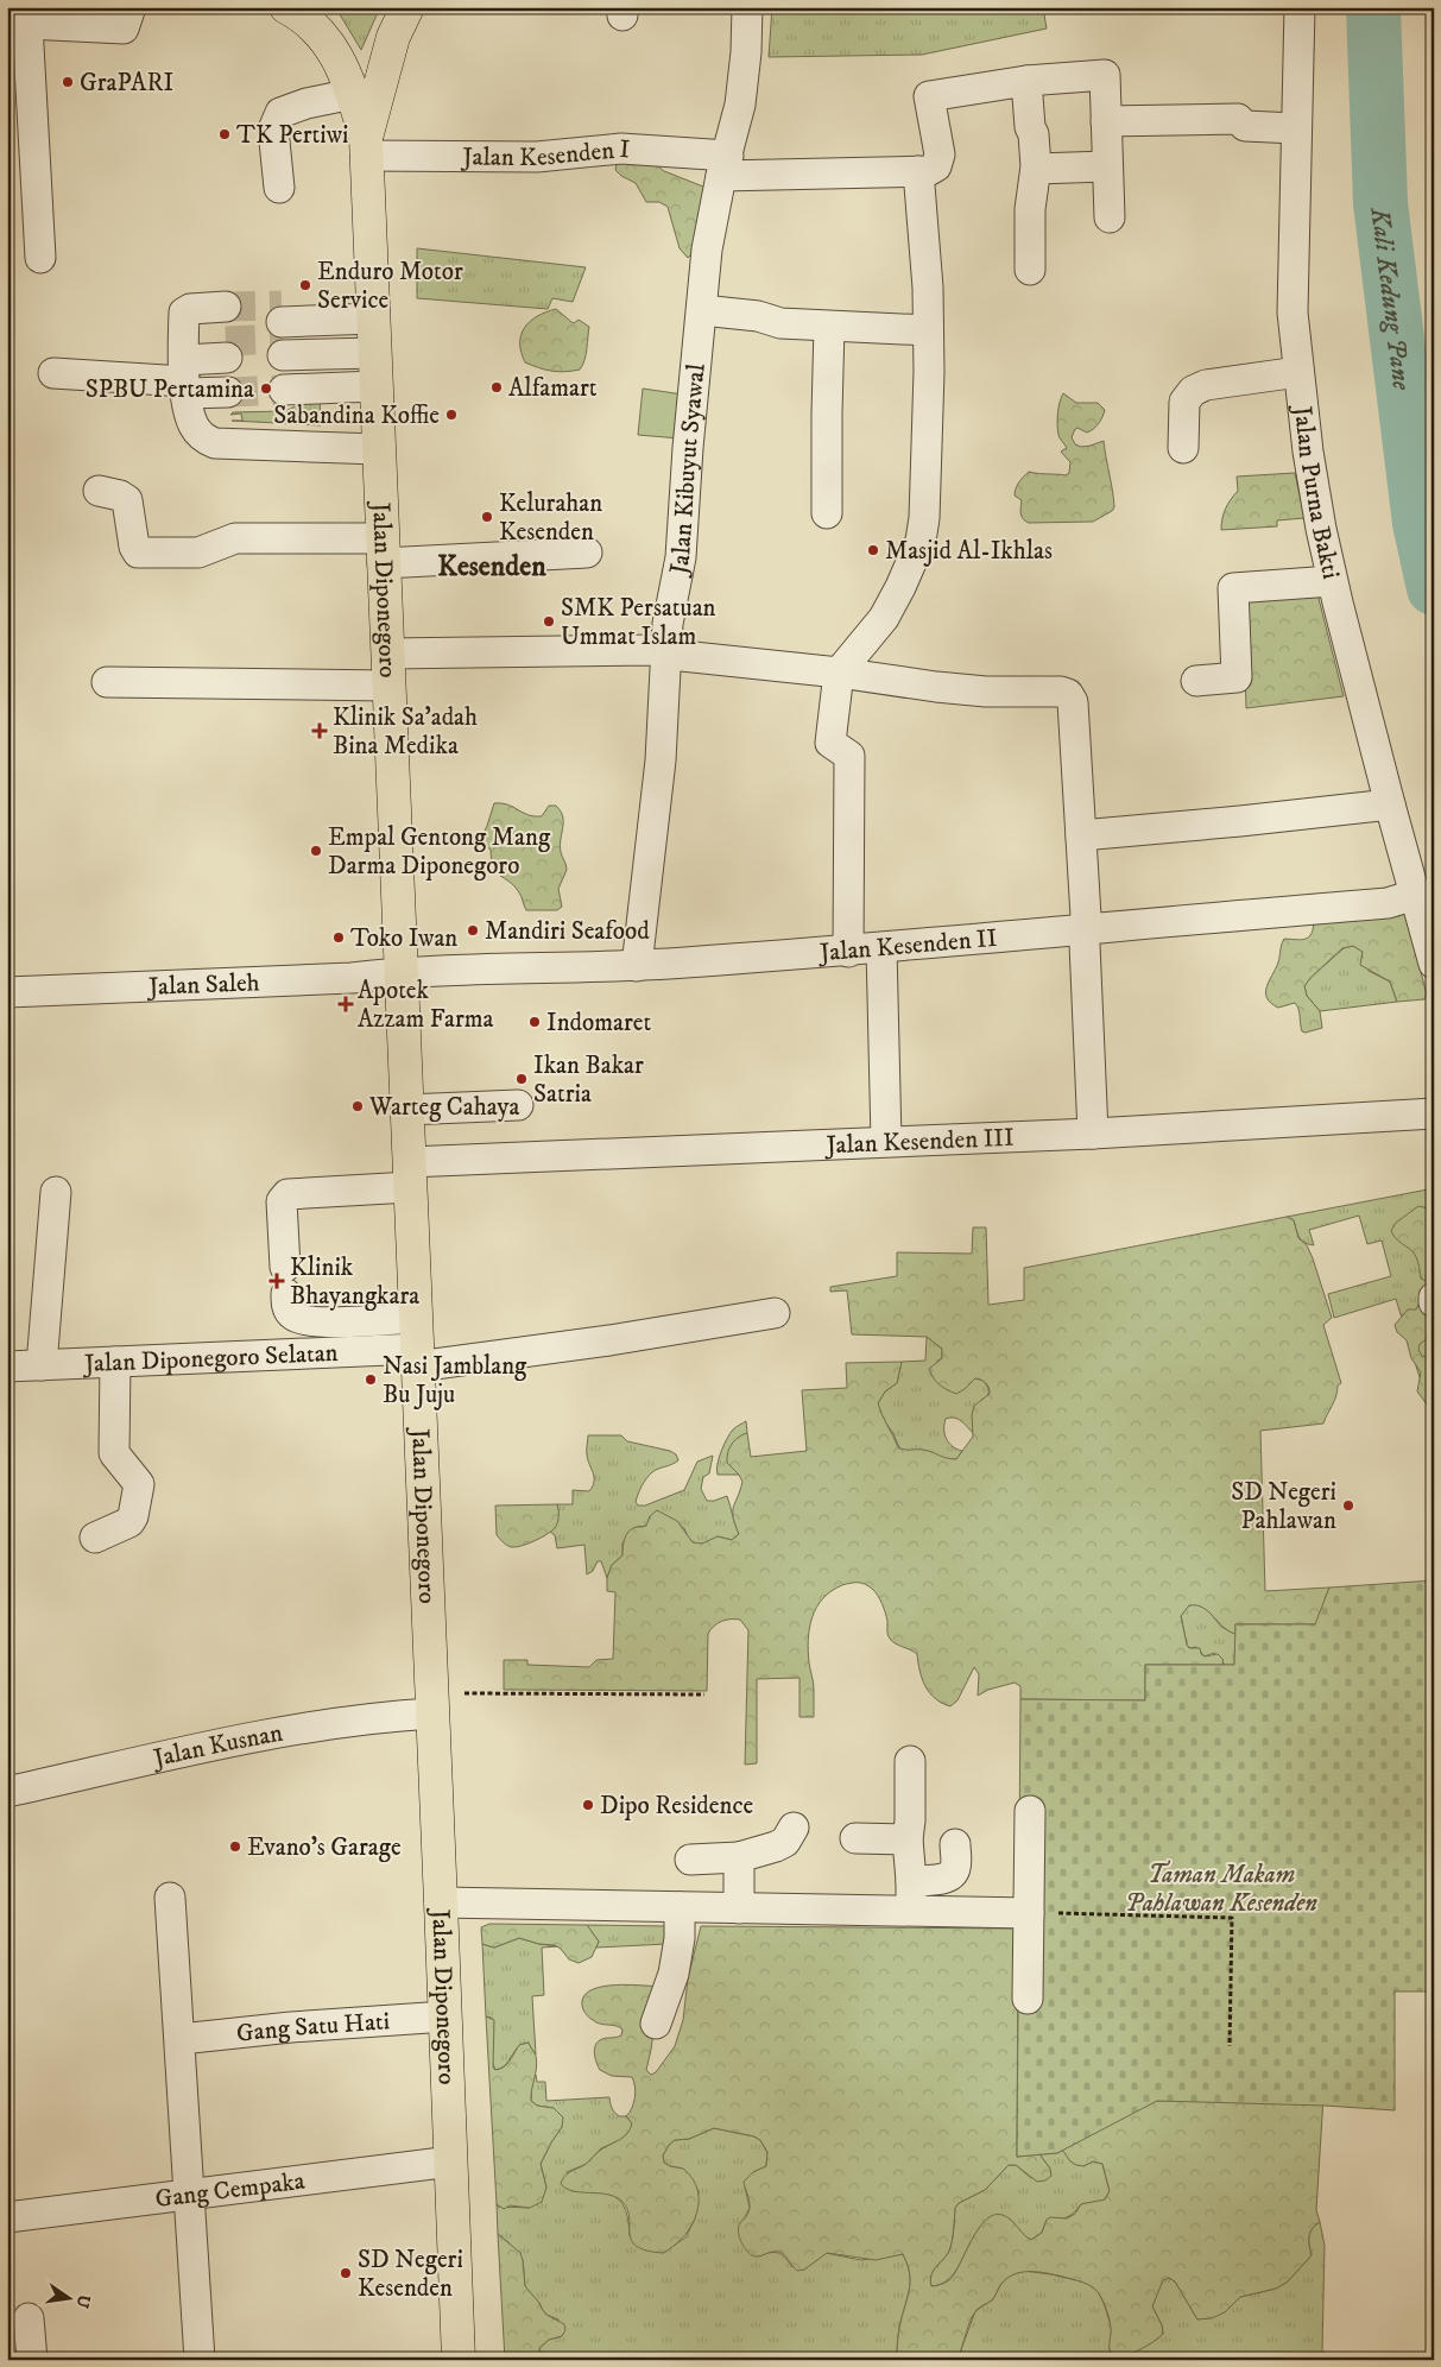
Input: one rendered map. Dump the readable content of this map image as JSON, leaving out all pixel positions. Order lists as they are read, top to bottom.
{
  "streets": {
    "highway": ["Jalan Diponegoro"],
    "street": [
      "Jalan Kesenden I",
      "Jalan Kibuyut Syawal",
      "Jalan Purna Bakti",
      "Jalan Kesenden II",
      "Jalan Saleh",
      "Jalan Kesenden III",
      "Jalan Diponegoro Selatan",
      "Jalan Kusnan",
      "Gang Satu Hati",
      "Gang Cempaka"
    ]
  },
  "crossings": [
    ["Jalan Kesenden I", "Jalan Kibuyut Syawal"],
    ["Jalan Kesenden I", "Jalan Diponegoro"],
    ["Jalan Kibuyut Syawal", "Jalan Kesenden II"],
    ["Jalan Purna Bakti", "Jalan Kesenden II"],
    ["Jalan Diponegoro", "Jalan Kesenden II"],
    ["Jalan Diponegoro", "Jalan Saleh"],
    ["Jalan Diponegoro", "Jalan Kesenden III"],
    ["Jalan Diponegoro", "Jalan Diponegoro Selatan"],
    ["Jalan Diponegoro", "Jalan Kusnan"],
    ["Jalan Diponegoro", "Gang Satu Hati"],
    ["Jalan Diponegoro", "Gang Cempaka"],
    ["Jalan Kesenden II", "Jalan Saleh"],
    ["Jalan Kesenden III", "Jalan Diponegoro Selatan"]
  ],
  "districts": ["Kesenden"],
  "water": ["Kali Kedung Pane"],
  "parks": ["Taman Makam Pahlawan Kesenden"],
  "places": {
    "other": [
      "GraPARI",
      "TK Pertiwi",
      "Enduro Motor Service",
      "Alfamart",
      "SPBU Pertamina",
      "Sabandina Koffie",
      "Kelurahan Kesenden",
      "Masjid Al-Ikhlas",
      "SMK Persatuan Ummat Islam",
      "Empal Gentong Mang Darma Diponegoro",
      "Mandiri Seafood",
      "Toko Iwan",
      "Indomaret",
      "Ikan Bakar Satria",
      "Warteg Cahaya",
      "Nasi Jamblang Bu Juju",
      "SD Negeri Pahlawan",
      "Dipo Residence",
      "Evano's Garage",
      "SD Negeri Kesenden"
    ],
    "health": ["Klinik Sa'adah Bina Medika", "Apotek Azzam Farma", "Klinik Bhayangkara"]
  },
  "north": "right"
}
